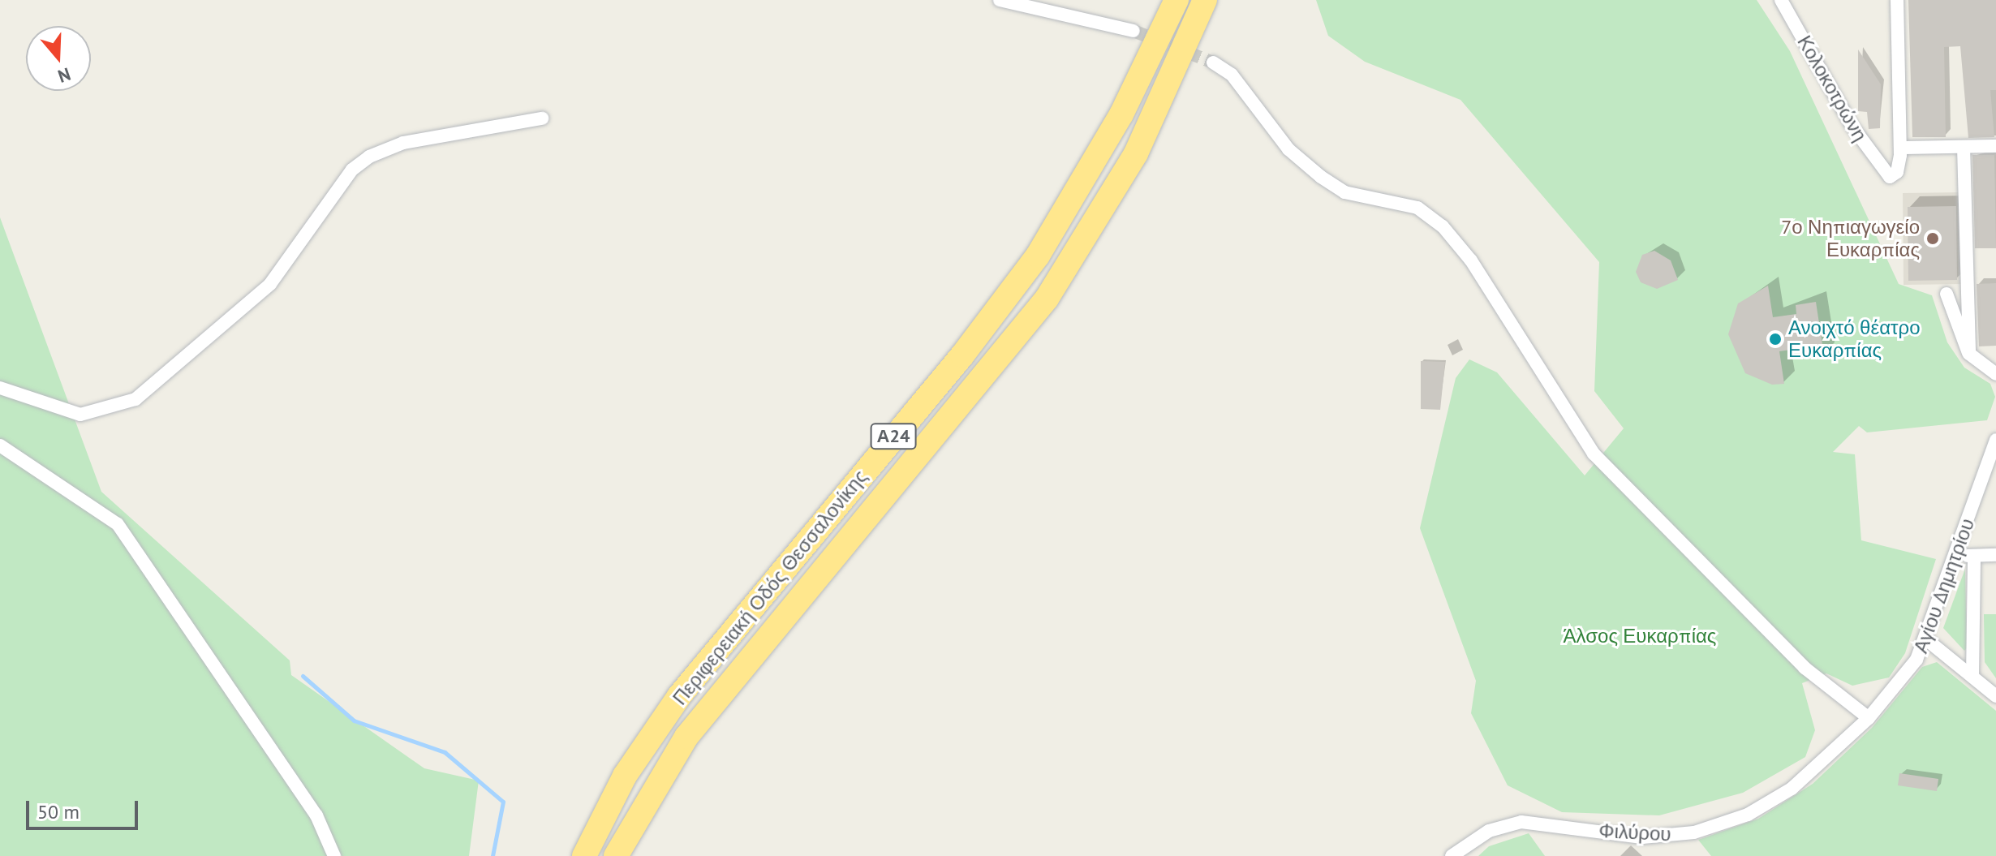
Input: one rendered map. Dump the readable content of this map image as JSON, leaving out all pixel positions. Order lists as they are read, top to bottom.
{
  "streets": {
    "highway": ["Α24", "Περιφερειακή Οδός Θεσσαλονίκης"],
    "street": ["Κολοκοτρώνη", "Αγίου Δημητρίου", "Φιλύρου"]
  },
  "crossings": [
    ["Αγίου Δημητρίου", "Φιλύρου"]
  ],
  "parks": ["Άλσος Ευκαρπίας"],
  "places": ["7ο Νηπιαγωγείο Ευκαρπίας", "Ανοιχτό θέατρο Ευκαρπίας"],
  "scale_bar": "50 m",
  "north": "bottom"
}
